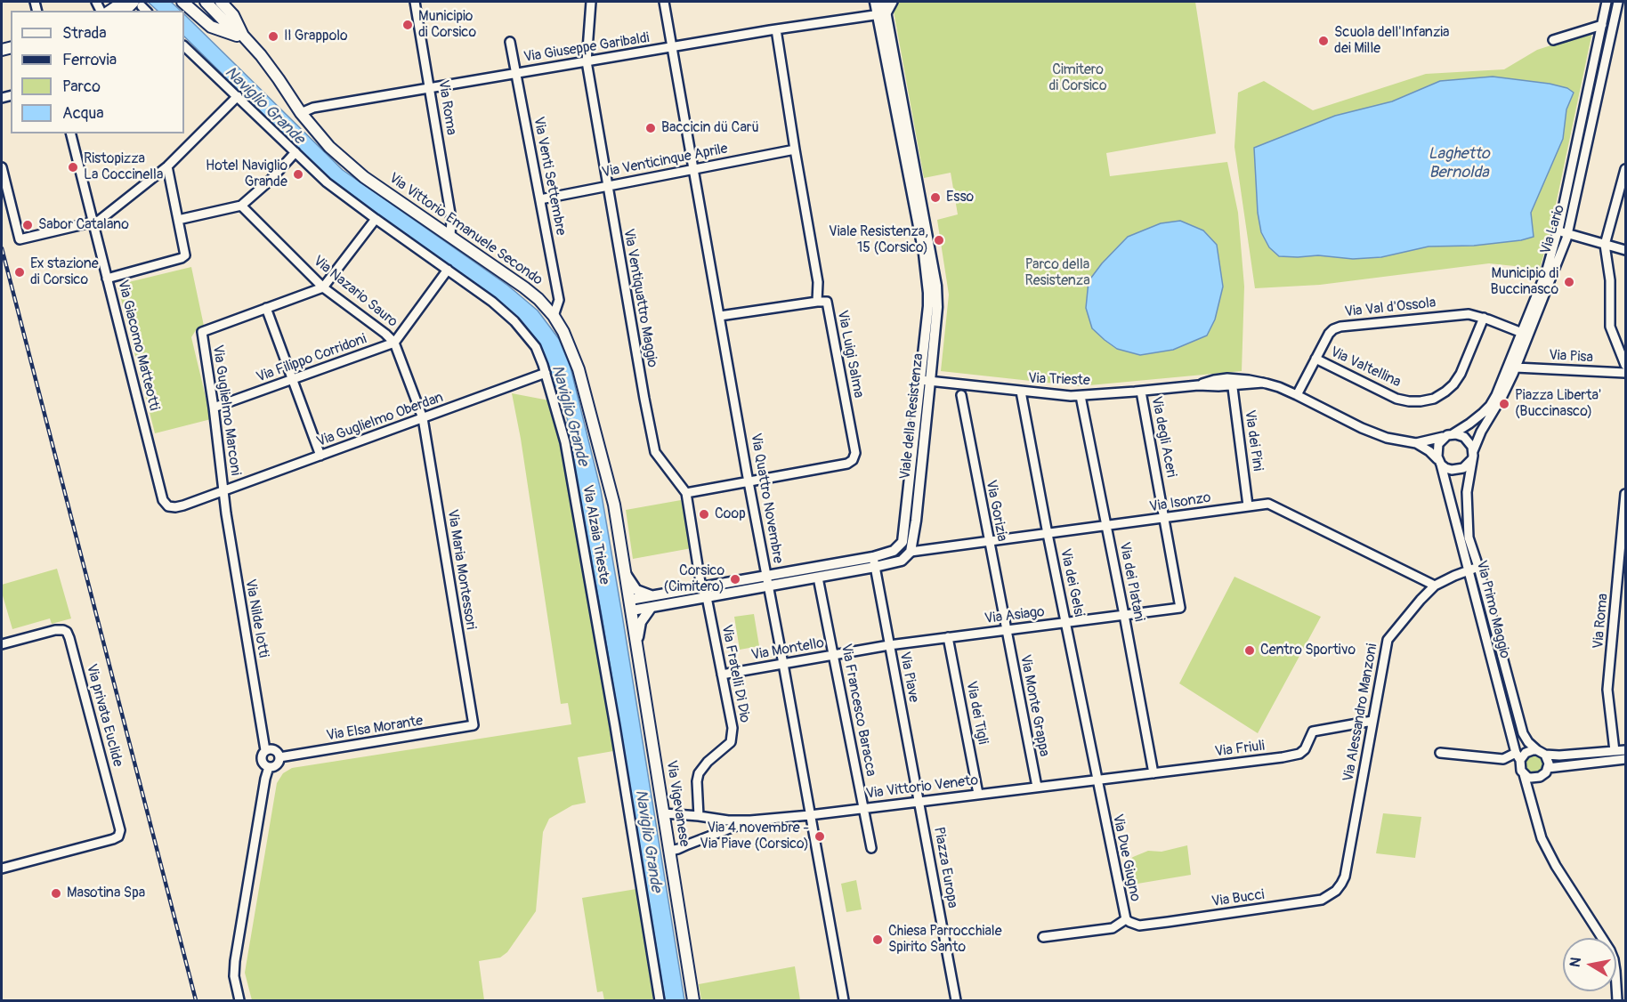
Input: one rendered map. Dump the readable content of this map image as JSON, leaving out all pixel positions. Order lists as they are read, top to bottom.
{
  "streets": {
    "main road": ["Via Vittorio Emanuele Secondo", "Via Vigevanese"],
    "street": [
      "Via Giuseppe Garibaldi",
      "Via Roma",
      "Via Venticinque Aprile",
      "Via Venti Settembre",
      "Via Lario",
      "Via Nazario Sauro",
      "Via Ventiquattro Maggio",
      "Via Val d'Ossola",
      "Via Giacomo Matteotti",
      "Via Luigi Salma",
      "Via Pisa",
      "Via Filippo Corridoni",
      "Via Valtellina",
      "Via Trieste",
      "Via Guglielmo Marconi",
      "Viale della Resistenza",
      "Via Guglielmo Oberdan",
      "Via degli Aceri",
      "Via dei Pini",
      "Via Quattro Novembre",
      "Via Isonzo",
      "Via Gorizia",
      "Via Alzaia Trieste",
      "Via Maria Montessori",
      "Via dei Platani",
      "Via dei Gelsi",
      "Via Primo Maggio",
      "Via Asiago",
      "Via Nilde Iotti",
      "Via Montello",
      "Via Fratelli Di Dio",
      "Via Piave",
      "Via Monte Grappa",
      "Via Francesco Baracca",
      "Via dei Tigli",
      "Via Alessandro Manzoni",
      "Via privata Euclide",
      "Via Elsa Morante",
      "Via Friuli",
      "Via Vittorio Veneto",
      "Via Due Giugno",
      "Piazza Europa",
      "Via Bucci"
    ]
  },
  "crossings": [
    ["Via Giuseppe Garibaldi", "Via Roma"],
    ["Via Giuseppe Garibaldi", "Via Venti Settembre"],
    ["Via Giuseppe Garibaldi", "Via Vittorio Emanuele Secondo"],
    ["Via Giuseppe Garibaldi", "Via Ventiquattro Maggio"],
    ["Via Giuseppe Garibaldi", "Via Luigi Salma"],
    ["Via Giuseppe Garibaldi", "Viale della Resistenza"],
    ["Via Giuseppe Garibaldi", "Via Quattro Novembre"],
    ["Via Roma", "Via Vittorio Emanuele Secondo"],
    ["Via Venticinque Aprile", "Via Venti Settembre"],
    ["Via Venticinque Aprile", "Via Ventiquattro Maggio"],
    ["Via Venticinque Aprile", "Via Luigi Salma"],
    ["Via Venticinque Aprile", "Via Quattro Novembre"],
    ["Via Venti Settembre", "Via Vittorio Emanuele Secondo"],
    ["Via Vittorio Emanuele Secondo", "Viale della Resistenza"],
    ["Via Vittorio Emanuele Secondo", "Via Vigevanese"],
    ["Via Lario", "Via Val d'Ossola"],
    ["Via Lario", "Via Pisa"],
    ["Via Lario", "Via Trieste"],
    ["Via Lario", "Via Primo Maggio"],
    ["Via Nazario Sauro", "Via Filippo Corridoni"],
    ["Via Nazario Sauro", "Via Guglielmo Oberdan"],
    ["Via Nazario Sauro", "Via Maria Montessori"],
    ["Via Ventiquattro Maggio", "Via Luigi Salma"],
    ["Via Ventiquattro Maggio", "Viale della Resistenza"],
    ["Via Ventiquattro Maggio", "Via Fratelli Di Dio"],
    ["Via Val d'Ossola", "Via Valtellina"],
    ["Via Val d'Ossola", "Via Trieste"],
    ["Via Giacomo Matteotti", "Via Guglielmo Marconi"],
    ["Via Giacomo Matteotti", "Via Guglielmo Oberdan"],
    ["Via Giacomo Matteotti", "Via Nilde Iotti"],
    ["Via Luigi Salma", "Via Quattro Novembre"],
    ["Via Filippo Corridoni", "Via Guglielmo Marconi"],
    ["Via Trieste", "Viale della Resistenza"],
    ["Via Trieste", "Via degli Aceri"],
    ["Via Trieste", "Via dei Pini"],
    ["Via Trieste", "Via dei Platani"],
    ["Via Trieste", "Via dei Gelsi"],
    ["Via Trieste", "Via Primo Maggio"],
    ["Via Guglielmo Marconi", "Via Guglielmo Oberdan"],
    ["Via Guglielmo Marconi", "Via Nilde Iotti"],
    ["Viale della Resistenza", "Via Quattro Novembre"],
    ["Viale della Resistenza", "Via Isonzo"],
    ["Viale della Resistenza", "Via Fratelli Di Dio"],
    ["Viale della Resistenza", "Via Piave"],
    ["Viale della Resistenza", "Via Francesco Baracca"],
    ["Viale della Resistenza", "Via Vigevanese"],
    ["Via Guglielmo Oberdan", "Via Alzaia Trieste"],
    ["Via Guglielmo Oberdan", "Via Maria Montessori"],
    ["Via Guglielmo Oberdan", "Via Nilde Iotti"],
    ["Via degli Aceri", "Via Isonzo"],
    ["Via degli Aceri", "Via Asiago"],
    ["Via dei Pini", "Via Isonzo"],
    ["Via Quattro Novembre", "Via Montello"],
    ["Via Quattro Novembre", "Via Vittorio Veneto"],
    ["Via Isonzo", "Via Gorizia"],
    ["Via Isonzo", "Via dei Platani"],
    ["Via Isonzo", "Via dei Gelsi"],
    ["Via Isonzo", "Via Asiago"],
    ["Via Isonzo", "Via Alessandro Manzoni"],
    ["Via Gorizia", "Via Asiago"],
    ["Via Gorizia", "Via Monte Grappa"],
    ["Via Maria Montessori", "Via Elsa Morante"],
    ["Via dei Platani", "Via Asiago"],
    ["Via dei Platani", "Via Friuli"],
    ["Via dei Gelsi", "Via Asiago"],
    ["Via dei Gelsi", "Via Friuli"],
    ["Via dei Gelsi", "Via Vittorio Veneto"],
    ["Via dei Gelsi", "Via Due Giugno"],
    ["Via Primo Maggio", "Via Alessandro Manzoni"],
    ["Via Asiago", "Via Montello"],
    ["Via Asiago", "Via Piave"],
    ["Via Asiago", "Via Monte Grappa"],
    ["Via Asiago", "Via dei Tigli"],
    ["Via Nilde Iotti", "Via Elsa Morante"],
    ["Via Montello", "Via Fratelli Di Dio"],
    ["Via Montello", "Via Piave"],
    ["Via Montello", "Via Francesco Baracca"],
    ["Via Fratelli Di Dio", "Via Vittorio Veneto"],
    ["Via Piave", "Via Vittorio Veneto"],
    ["Via Piave", "Piazza Europa"],
    ["Via Monte Grappa", "Via Vittorio Veneto"],
    ["Via Francesco Baracca", "Via Vittorio Veneto"],
    ["Via dei Tigli", "Via Vittorio Veneto"],
    ["Via Alessandro Manzoni", "Via Friuli"],
    ["Via Alessandro Manzoni", "Via Bucci"],
    ["Via Friuli", "Via Vittorio Veneto"],
    ["Via Friuli", "Via Due Giugno"],
    ["Via Vittorio Veneto", "Via Vigevanese"],
    ["Via Vittorio Veneto", "Via Due Giugno"],
    ["Via Vittorio Veneto", "Piazza Europa"],
    ["Via Due Giugno", "Via Bucci"]
  ],
  "water": ["Naviglio Grande", "Laghetto Bernolda"],
  "parks": ["Cimitero di Corsico", "Parco della Resistenza"],
  "places": [
    "Municipio di Corsico",
    "Il Grappolo",
    "Scuola dell'Infanzia dei Mille",
    "Baccicin dü Carü",
    "Ristopizza La Coccinella",
    "Hotel Naviglio Grande",
    "Esso",
    "Sabor Catalano",
    "Viale Resistenza, 15 (Corsico)",
    "Ex stazione di Corsico",
    "Municipio di Buccinasco",
    "Piazza Liberta' (Buccinasco)",
    "Coop",
    "Corsico (Cimitero)",
    "Centro Sportivo",
    "Via 4 novembre - Via Piave (Corsico)",
    "Masotina Spa",
    "Chiesa Parrocchiale Spirito Santo"
  ],
  "legend": [
    "Strada",
    "Ferrovia",
    "Parco",
    "Acqua"
  ],
  "north": "left"
}
